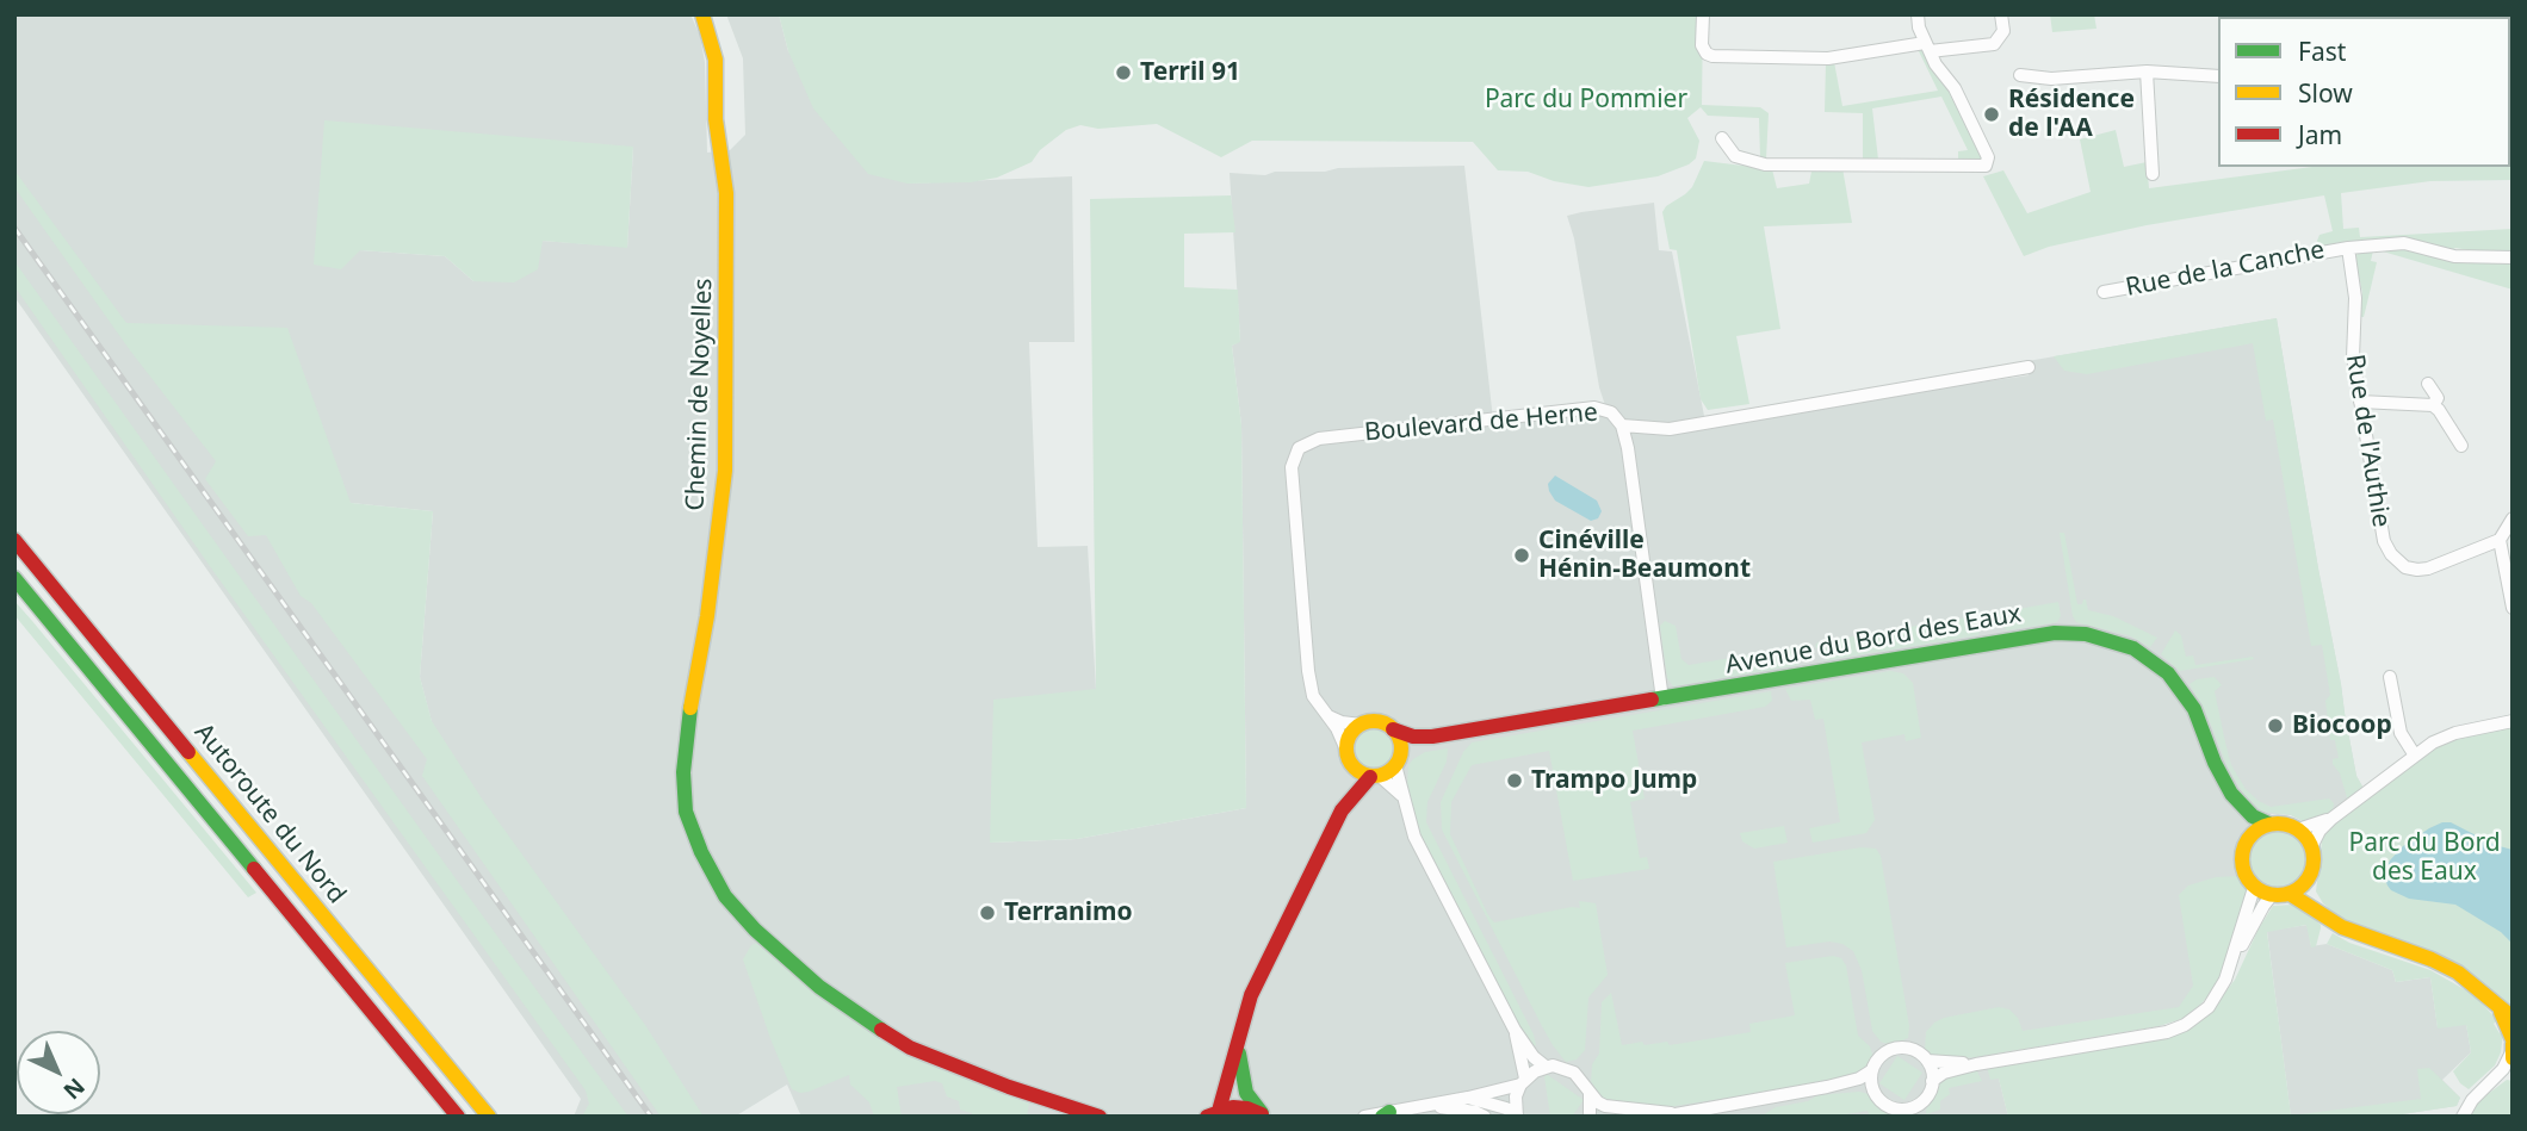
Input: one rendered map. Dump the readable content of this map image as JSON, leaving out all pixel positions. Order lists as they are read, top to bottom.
{
  "streets": {
    "main road": ["Chemin de Noyelles", "Avenue du Bord des Eaux", "Autoroute du Nord"],
    "street": ["Rue de la Canche", "Boulevard de Herne", "Rue de l'Authie"]
  },
  "crossings": [
    ["Rue de la Canche", "Rue de l'Authie"],
    ["Boulevard de Herne", "Avenue du Bord des Eaux"]
  ],
  "parks": ["Parc du Pommier", "Parc du Bord des Eaux"],
  "places": [
    "Terril 91",
    "Résidence de l'AA",
    "Cinéville Hénin-Beaumont",
    "Biocoop",
    "Trampo Jump",
    "Terranimo"
  ],
  "legend": ["Fast", "Slow", "Jam"],
  "north": "bottom right"
}
